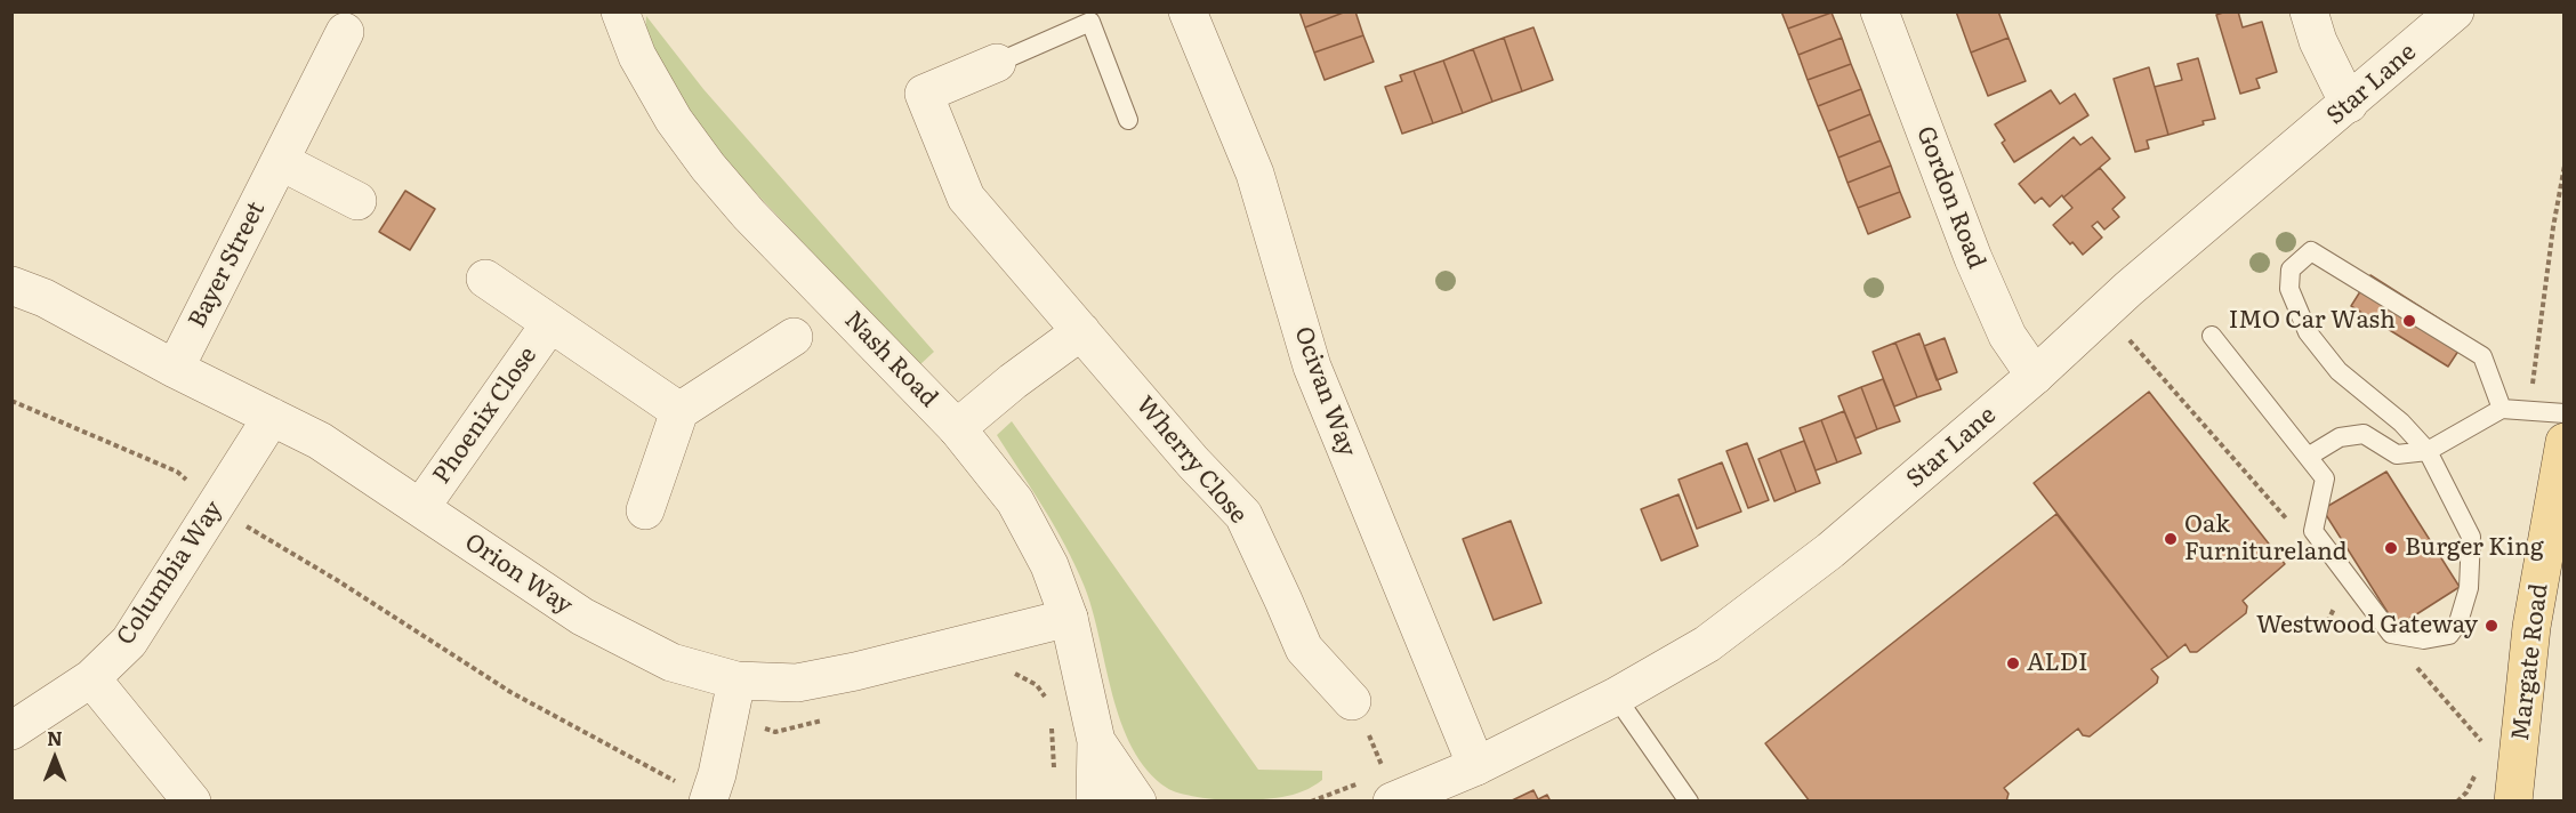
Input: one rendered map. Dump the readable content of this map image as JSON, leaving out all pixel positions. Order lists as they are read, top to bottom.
{
  "streets": {
    "main road": ["Margate Road"],
    "street": [
      "Star Lane",
      "Gordon Road",
      "Bayer Street",
      "Nash Road",
      "Ocivan Way",
      "Phoenix Close",
      "Wherry Close",
      "Columbia Way",
      "Orion Way"
    ]
  },
  "crossings": [
    ["Star Lane", "Gordon Road"],
    ["Star Lane", "Ocivan Way"],
    ["Bayer Street", "Orion Way"],
    ["Nash Road", "Orion Way"],
    ["Phoenix Close", "Orion Way"],
    ["Columbia Way", "Orion Way"]
  ],
  "places": [
    "IMO Car Wash",
    "Oak Furnitureland",
    "Burger King",
    "Westwood Gateway",
    "ALDI"
  ],
  "north": "top"
}
